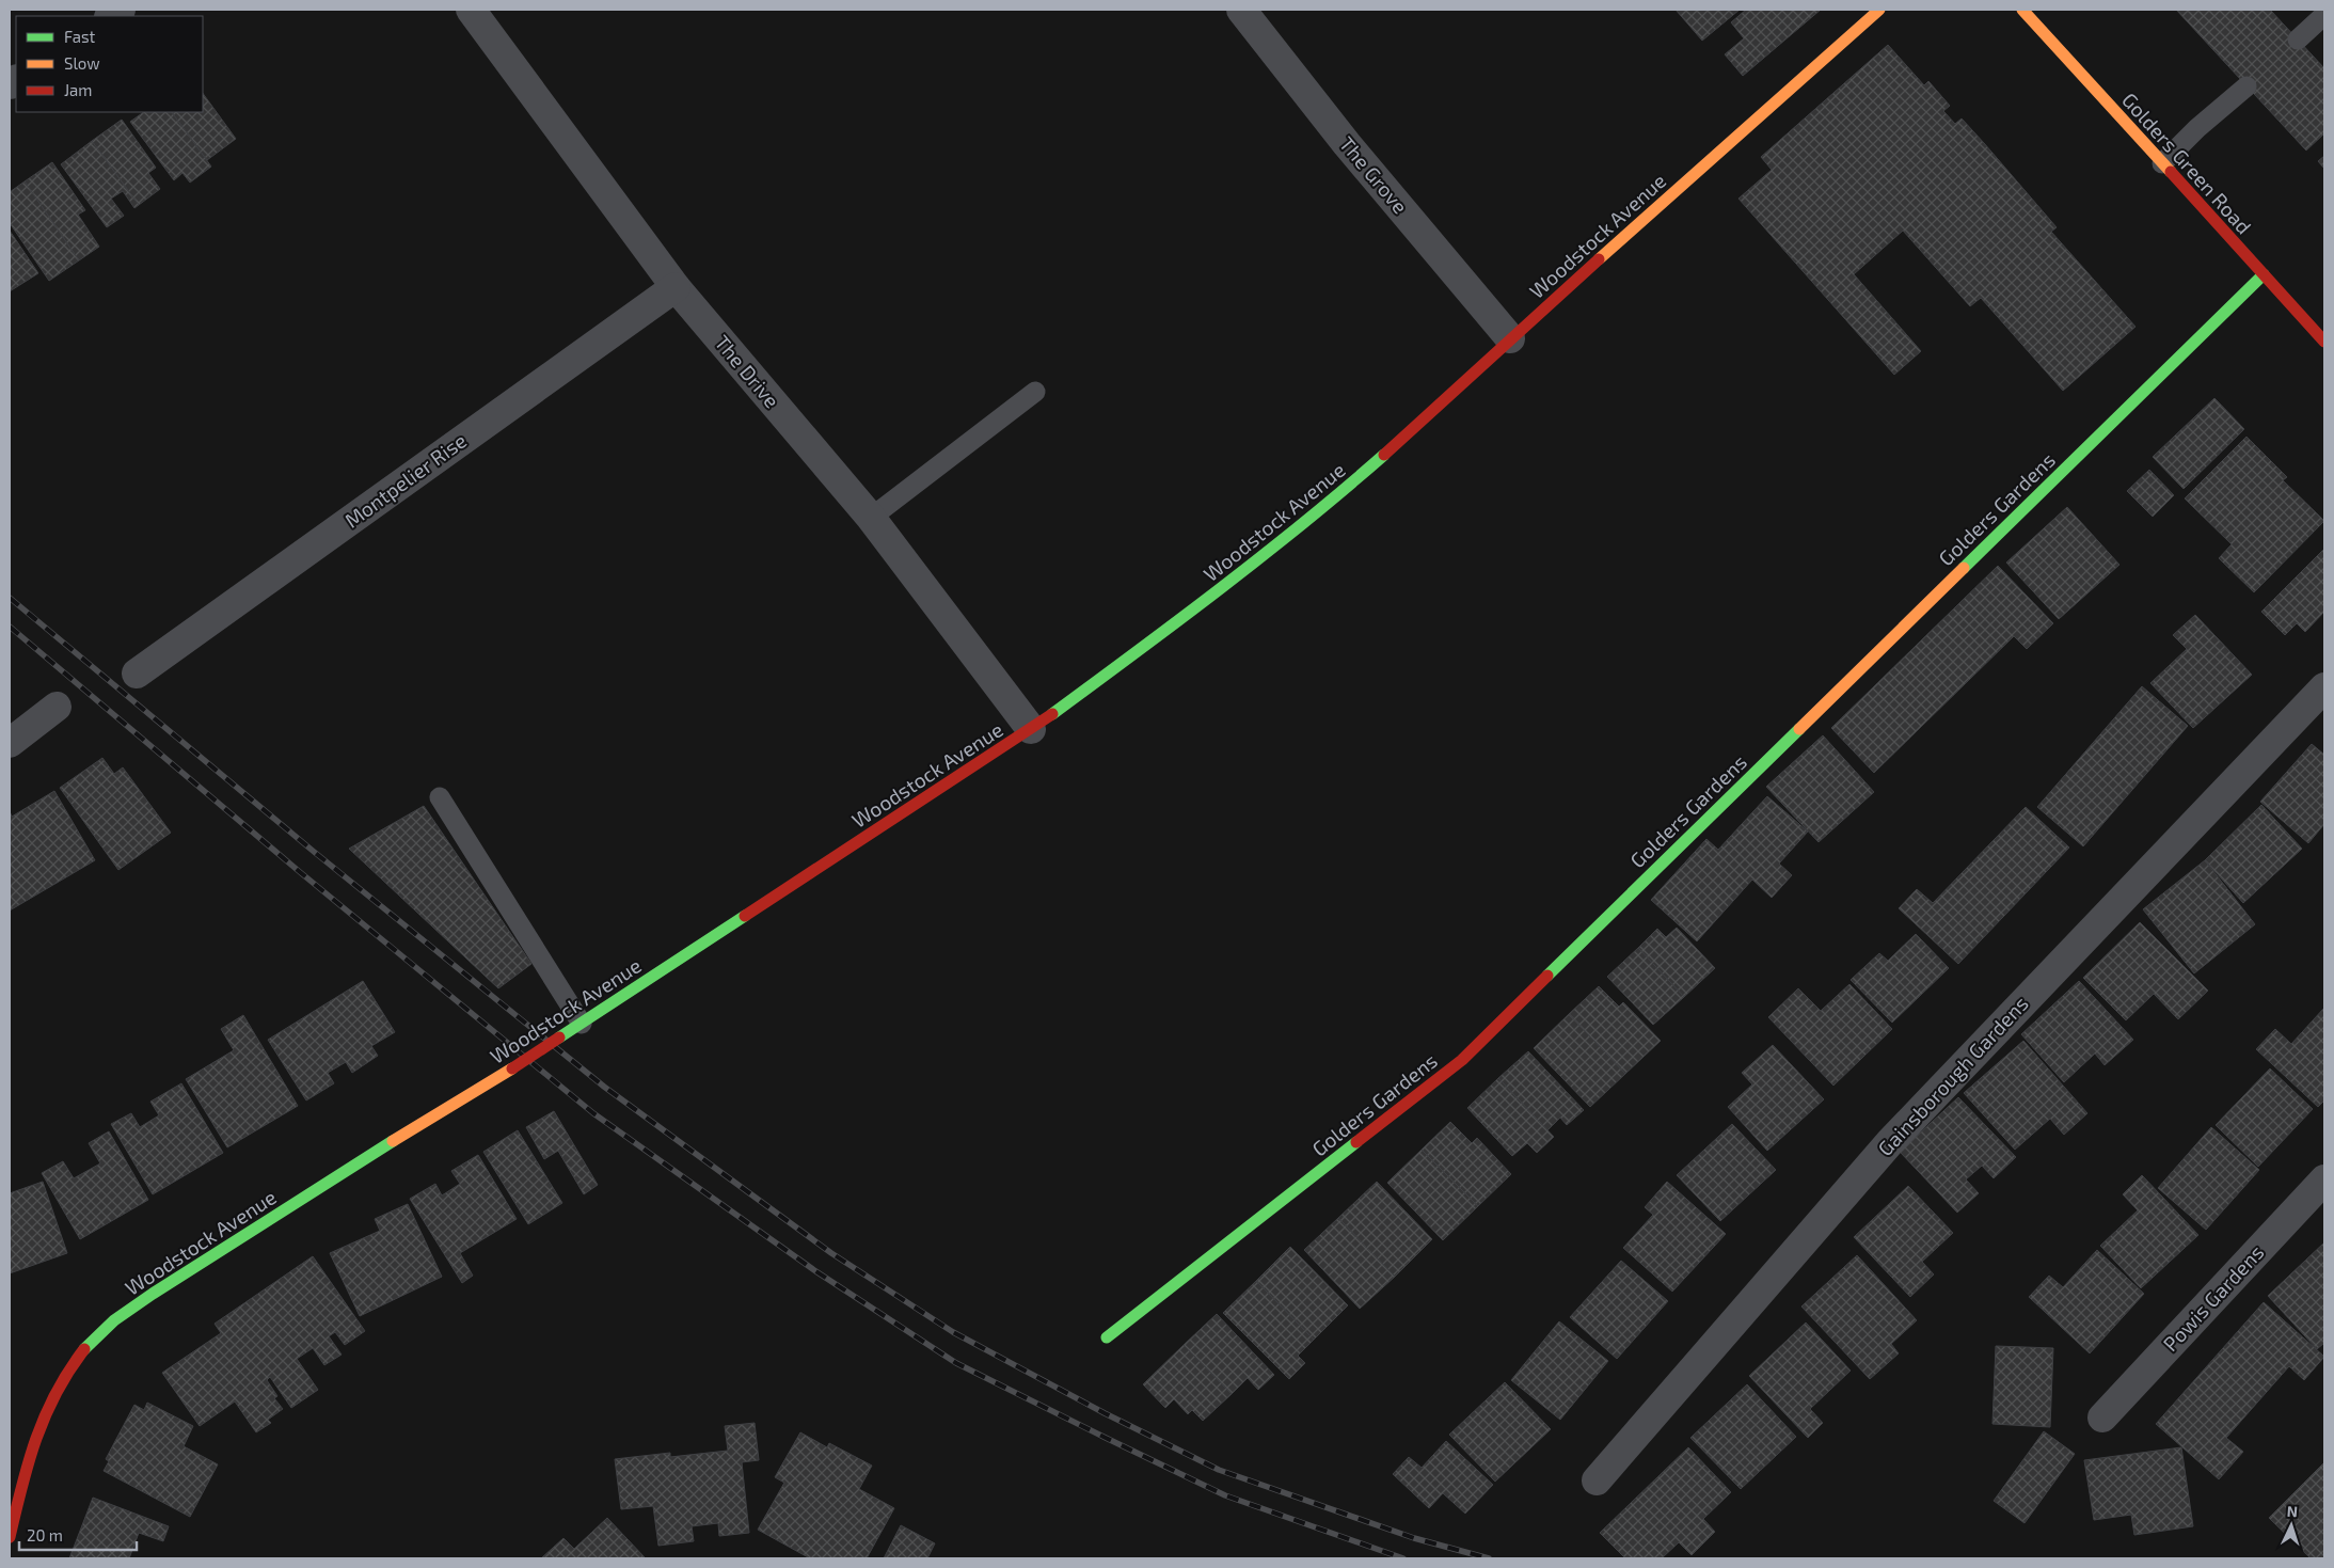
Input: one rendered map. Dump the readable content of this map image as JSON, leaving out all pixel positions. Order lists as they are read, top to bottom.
{
  "streets": {
    "street": [
      "Golders Green Road",
      "The Grove",
      "Woodstock Avenue",
      "The Drive",
      "Montpelier Rise",
      "Golders Gardens",
      "Gainsborough Gardens",
      "Powis Gardens"
    ]
  },
  "crossings": [
    ["Golders Green Road", "Golders Gardens"],
    ["The Grove", "Woodstock Avenue"],
    ["Woodstock Avenue", "The Drive"],
    ["The Drive", "Montpelier Rise"]
  ],
  "legend": ["Fast", "Slow", "Jam"],
  "scale_bar": "20 m",
  "north": "top"
}
